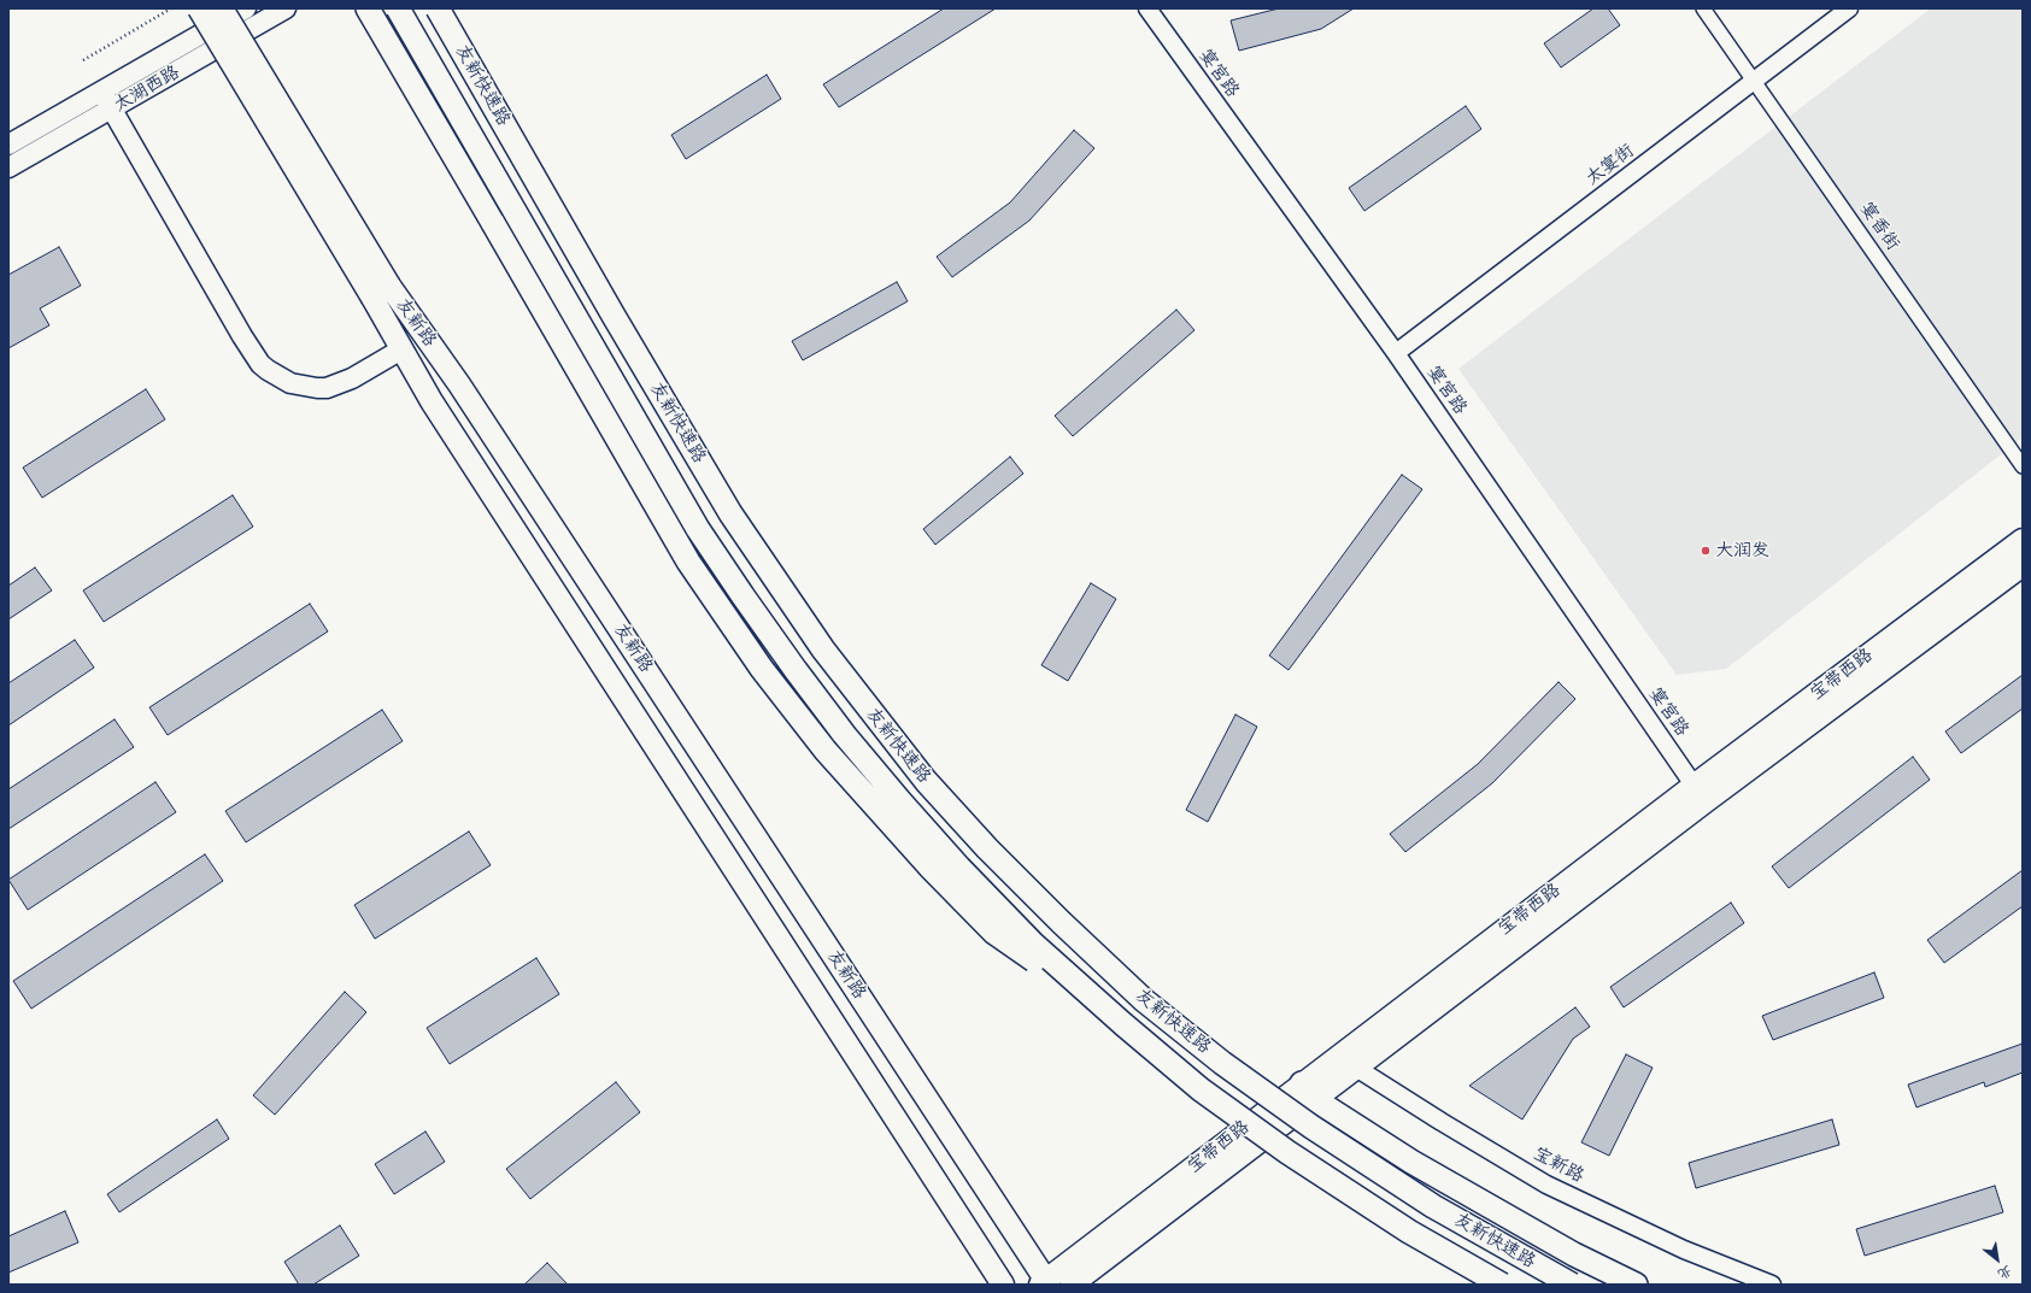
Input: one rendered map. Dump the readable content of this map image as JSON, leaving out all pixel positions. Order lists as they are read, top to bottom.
{
  "streets": {
    "highway": ["友新快速路"],
    "main road": ["太湖西路", "友新路", "宝带西路"],
    "street": [
      "宴宫路",
      "太宴街",
      "宴香街",
      "宝新路"
    ]
  },
  "crossings": [
    ["宴宫路", "太宴街"],
    ["宴宫路", "宝带西路"],
    ["太宴街", "宴香街"],
    ["友新路", "宝带西路"],
    ["宝带西路", "宝新路"]
  ],
  "places": ["大润发"],
  "north": "bottom right"
}
